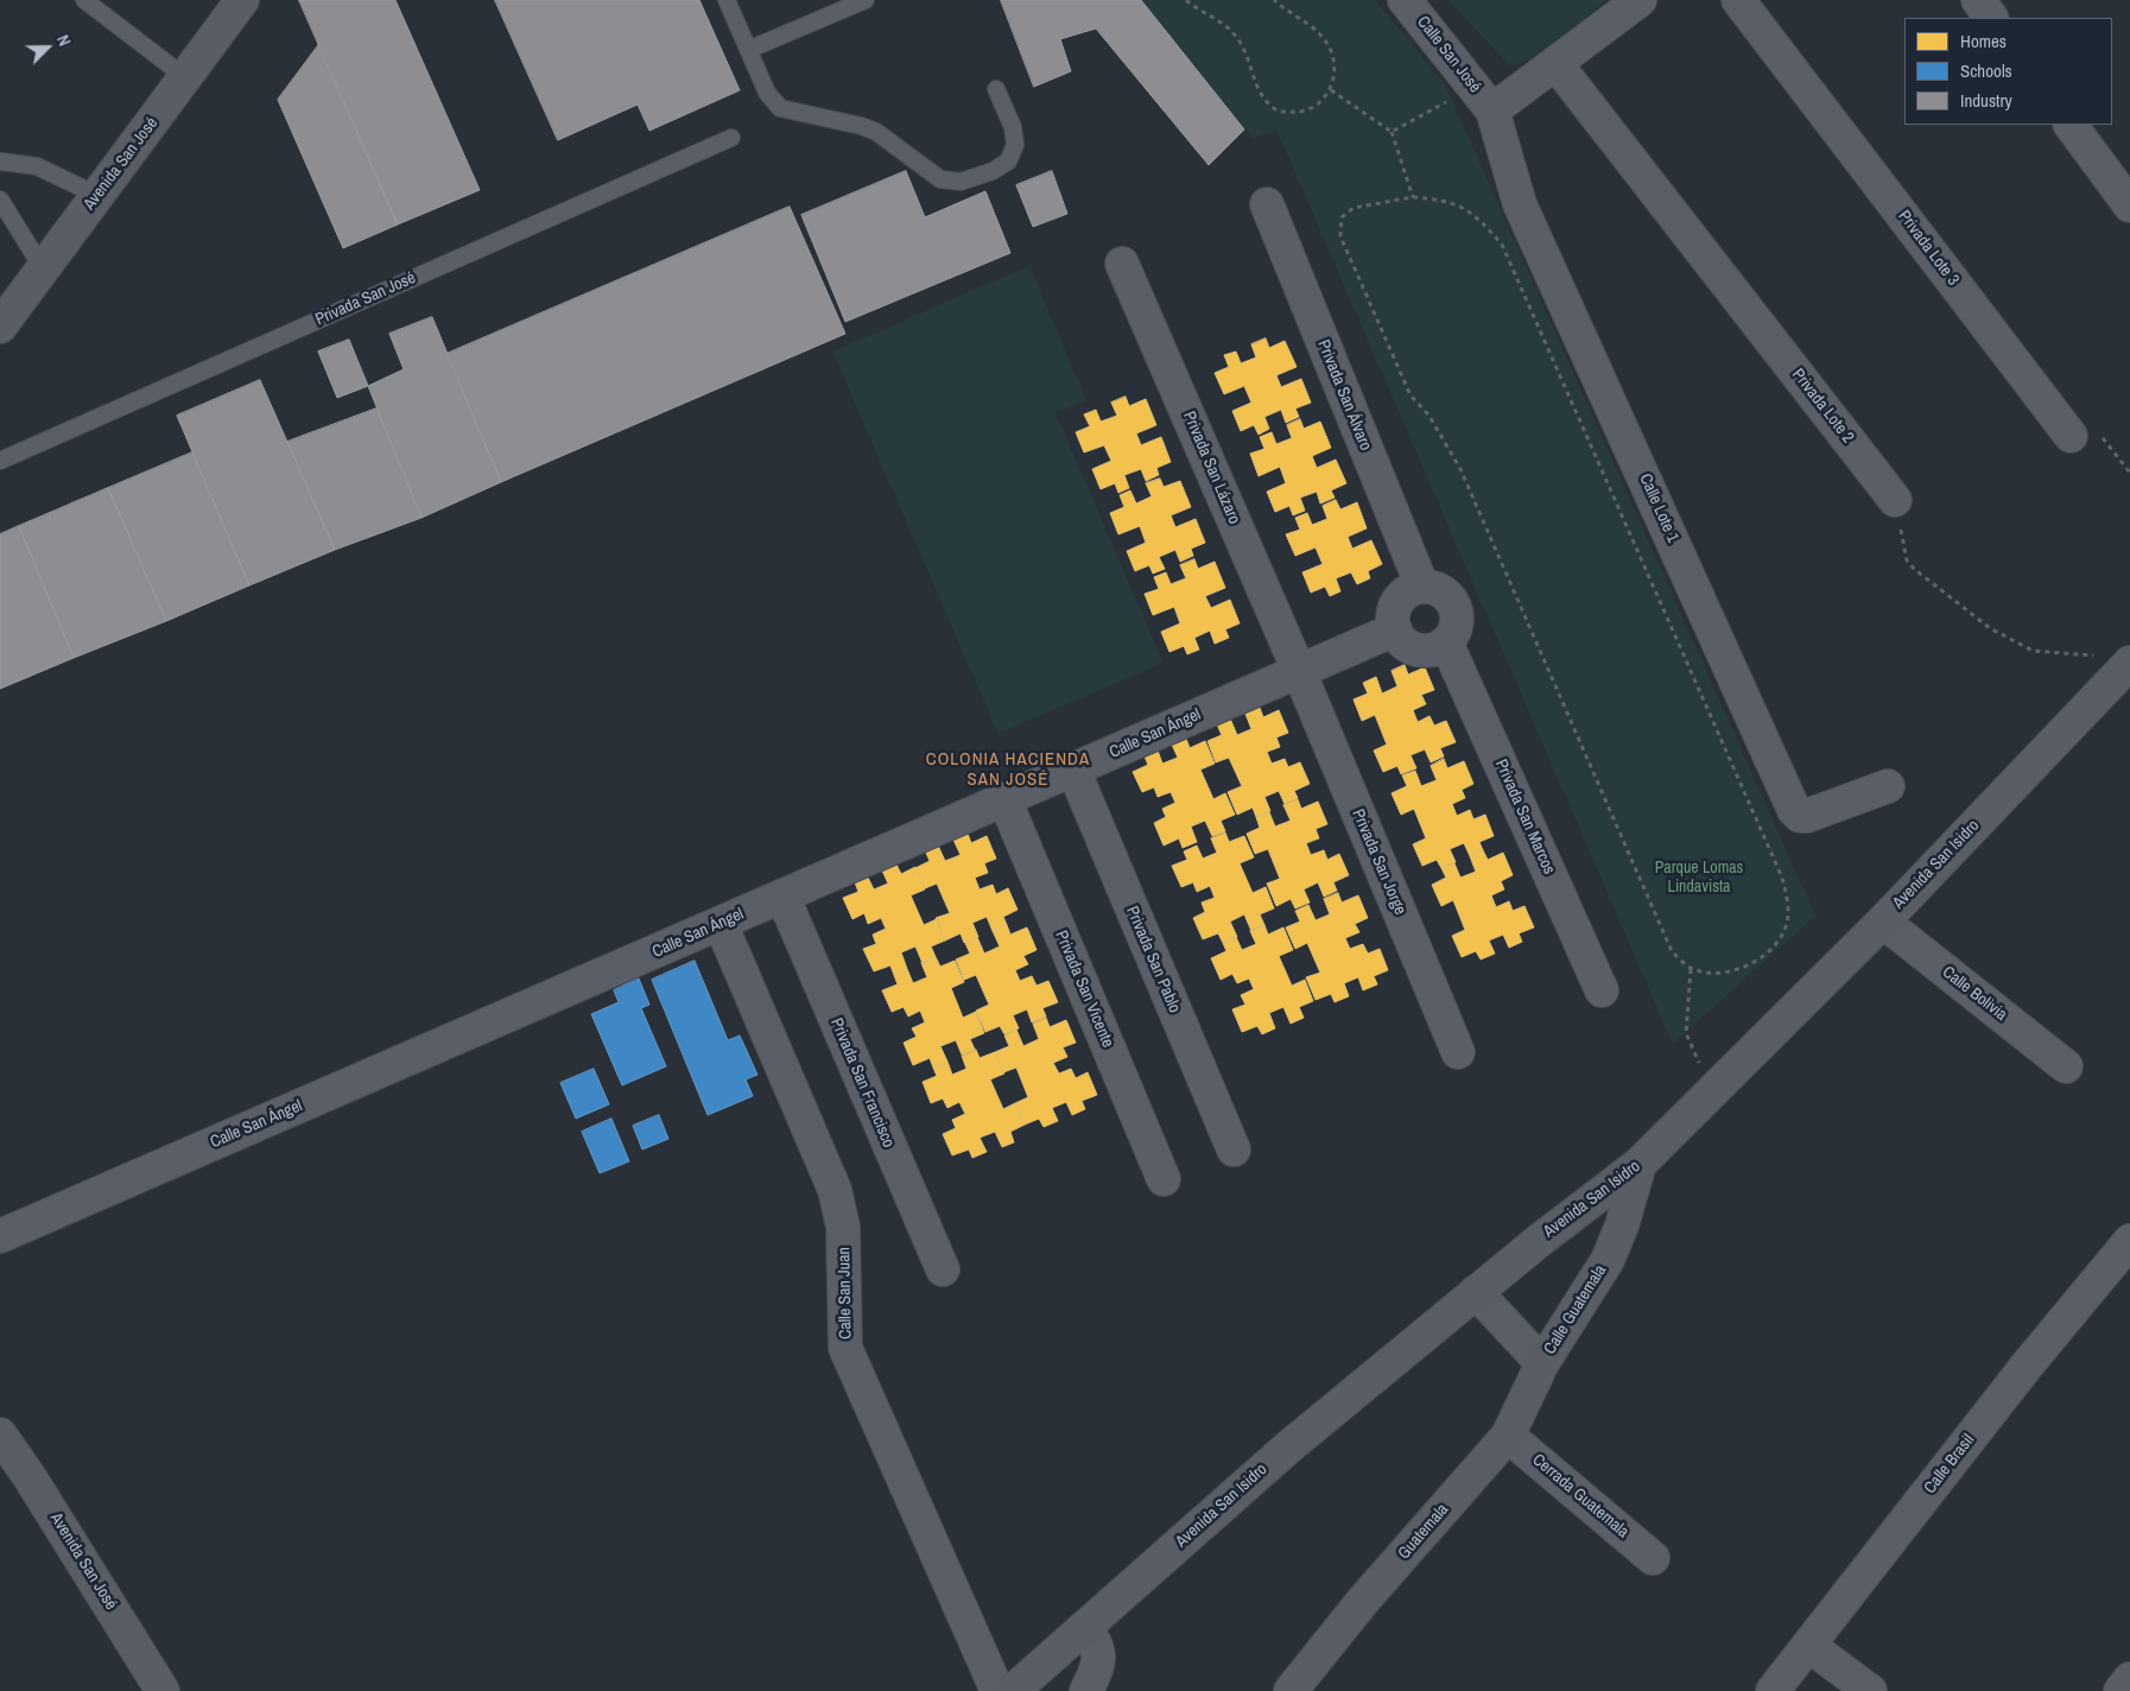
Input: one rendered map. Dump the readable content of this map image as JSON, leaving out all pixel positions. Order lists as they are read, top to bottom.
{
  "streets": {
    "main road": [
      "Avenida San José",
      "Avenida San Isidro",
      "Calle Guatemala",
      "Guatemala"
    ],
    "street": [
      "Calle San José",
      "Privada Lote 3",
      "Privada San Álvaro",
      "Privada Lote 2",
      "Privada San Lázaro",
      "Calle Lote 1",
      "Calle San Ángel",
      "Privada San Marcos",
      "Privada San Jorge",
      "Privada San Pablo",
      "Privada San Vicente",
      "Calle Bolivia",
      "Privada San Francisco",
      "Calle San Juan",
      "Calle Brasil",
      "Cerrada Guatemala"
    ],
    "lane": ["Privada San José"]
  },
  "crossings": [
    ["Calle San José", "Calle Lote 1"],
    ["Privada San Álvaro", "Calle San Ángel"],
    ["Privada San Álvaro", "Privada San Marcos"],
    ["Privada San Lázaro", "Calle San Ángel"],
    ["Privada San Lázaro", "Privada San Jorge"],
    ["Calle San Ángel", "Privada San Marcos"],
    ["Calle San Ángel", "Privada San Jorge"],
    ["Calle San Ángel", "Privada San Pablo"],
    ["Calle San Ángel", "Privada San Vicente"],
    ["Calle San Ángel", "Privada San Francisco"],
    ["Calle San Ángel", "Calle San Juan"],
    ["Avenida San Isidro", "Calle Bolivia"],
    ["Avenida San Isidro", "Calle Guatemala"],
    ["Calle Guatemala", "Guatemala"],
    ["Cerrada Guatemala", "Guatemala"]
  ],
  "districts": ["COLONIA HACIENDA SAN JOSÉ"],
  "parks": ["Parque Lomas Lindavista"],
  "legend": ["Homes", "Schools", "Industry"],
  "north": "top right"
}
